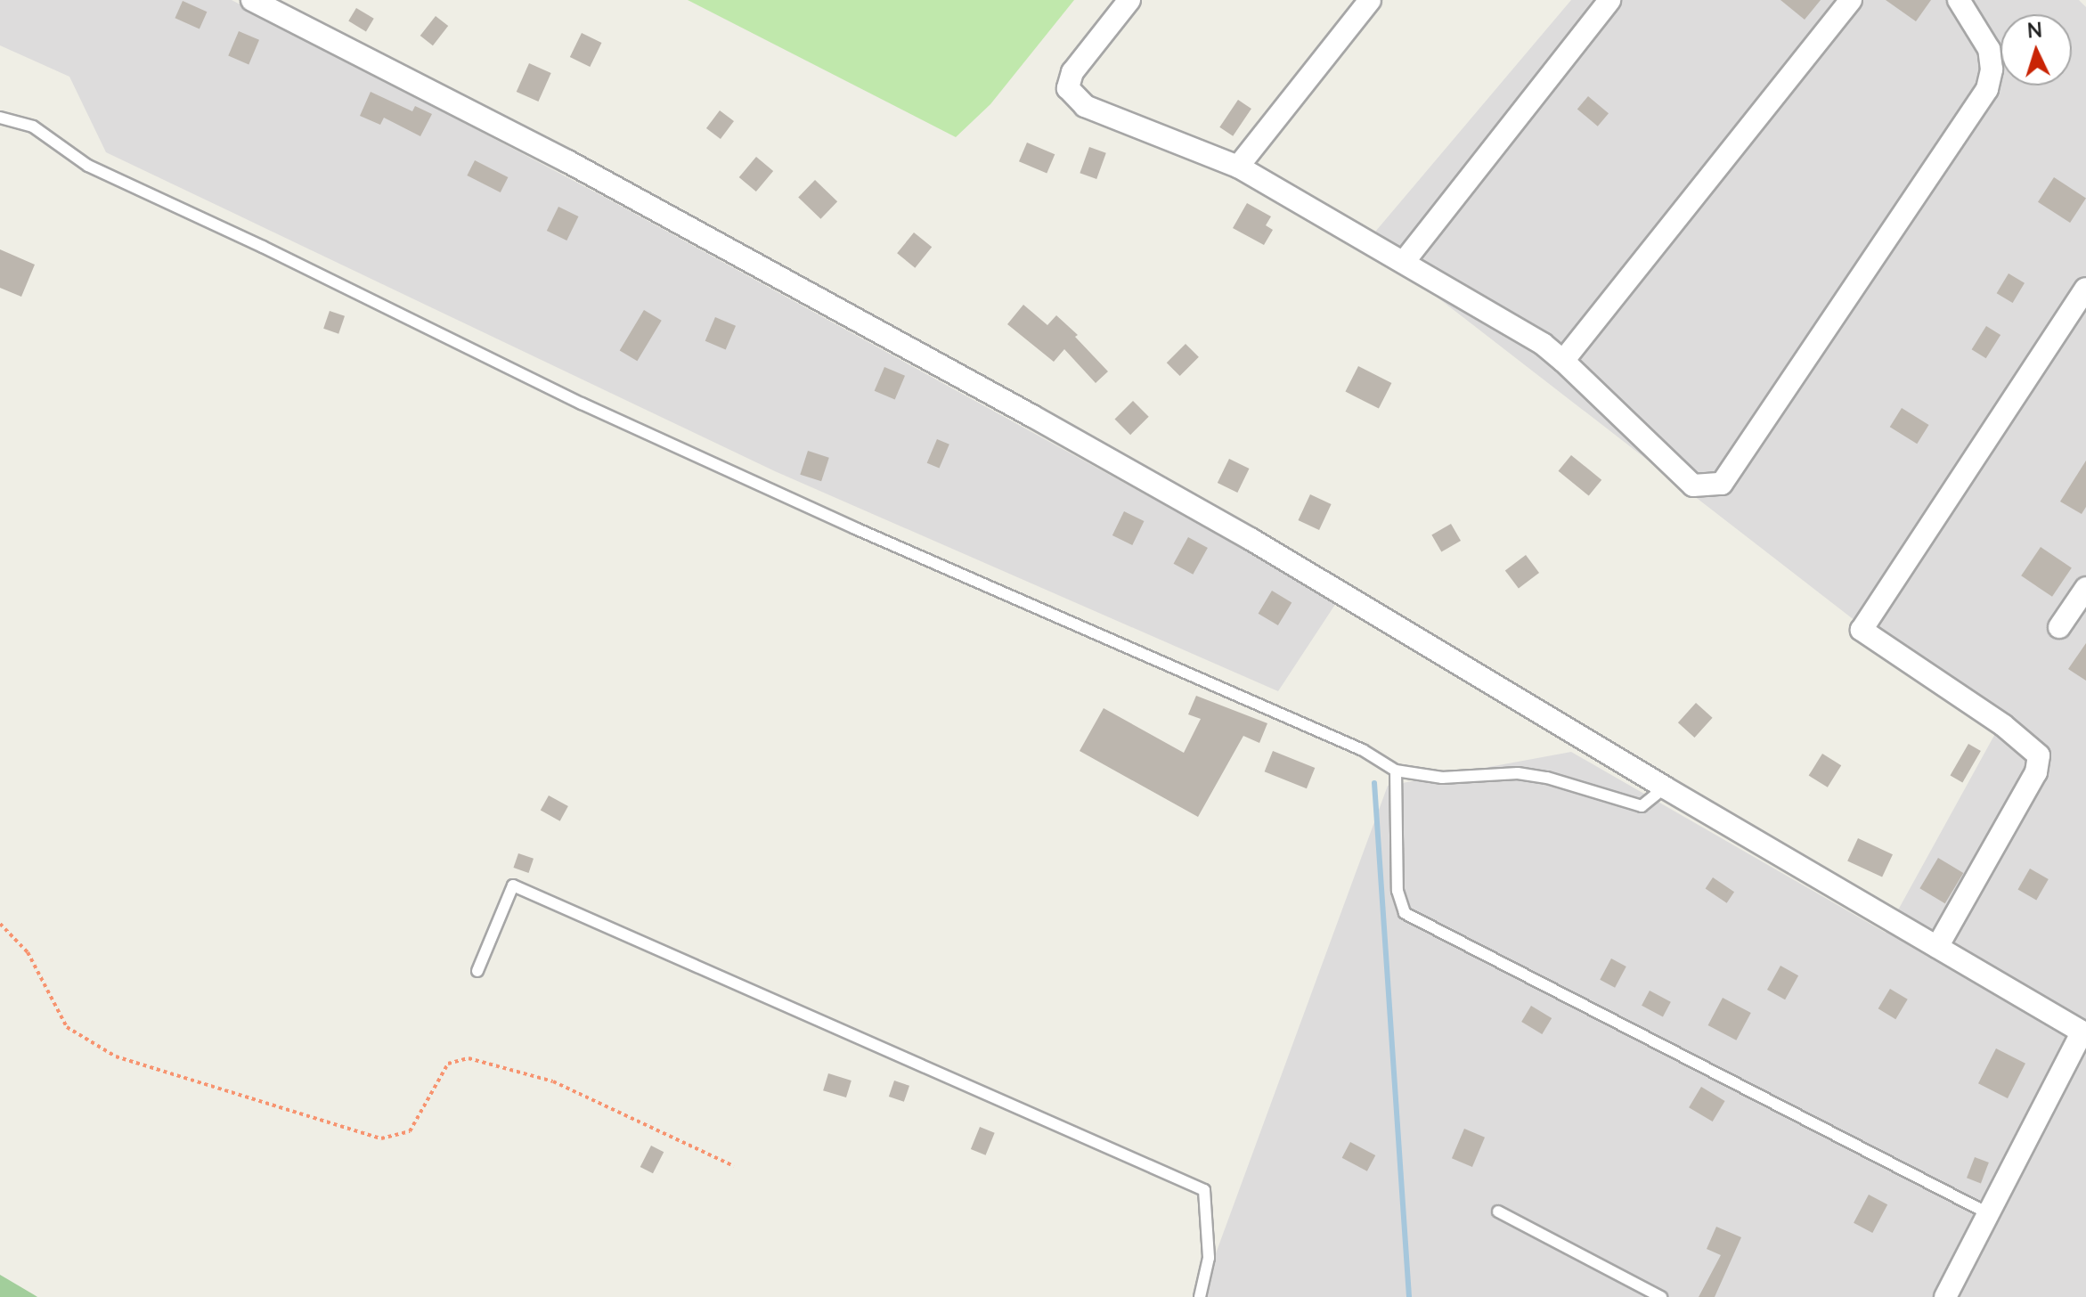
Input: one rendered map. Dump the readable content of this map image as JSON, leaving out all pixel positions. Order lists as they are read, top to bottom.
{
  "north": "top"
}
